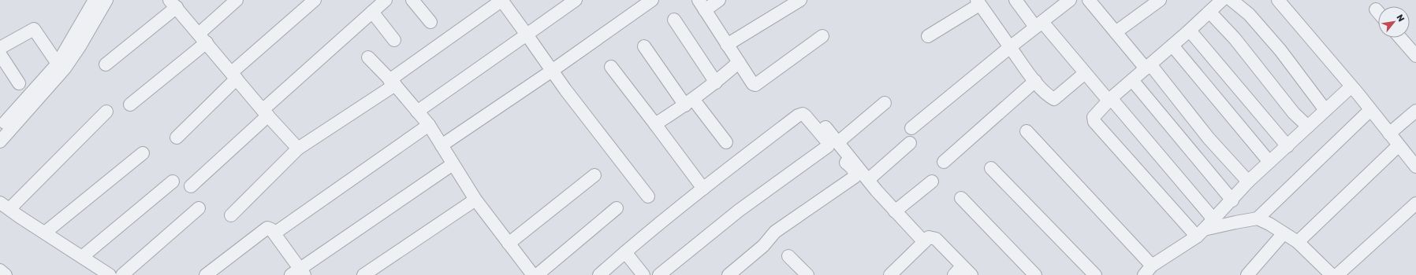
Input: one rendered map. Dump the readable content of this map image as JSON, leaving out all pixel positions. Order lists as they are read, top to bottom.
{
  "north": "top right"
}
